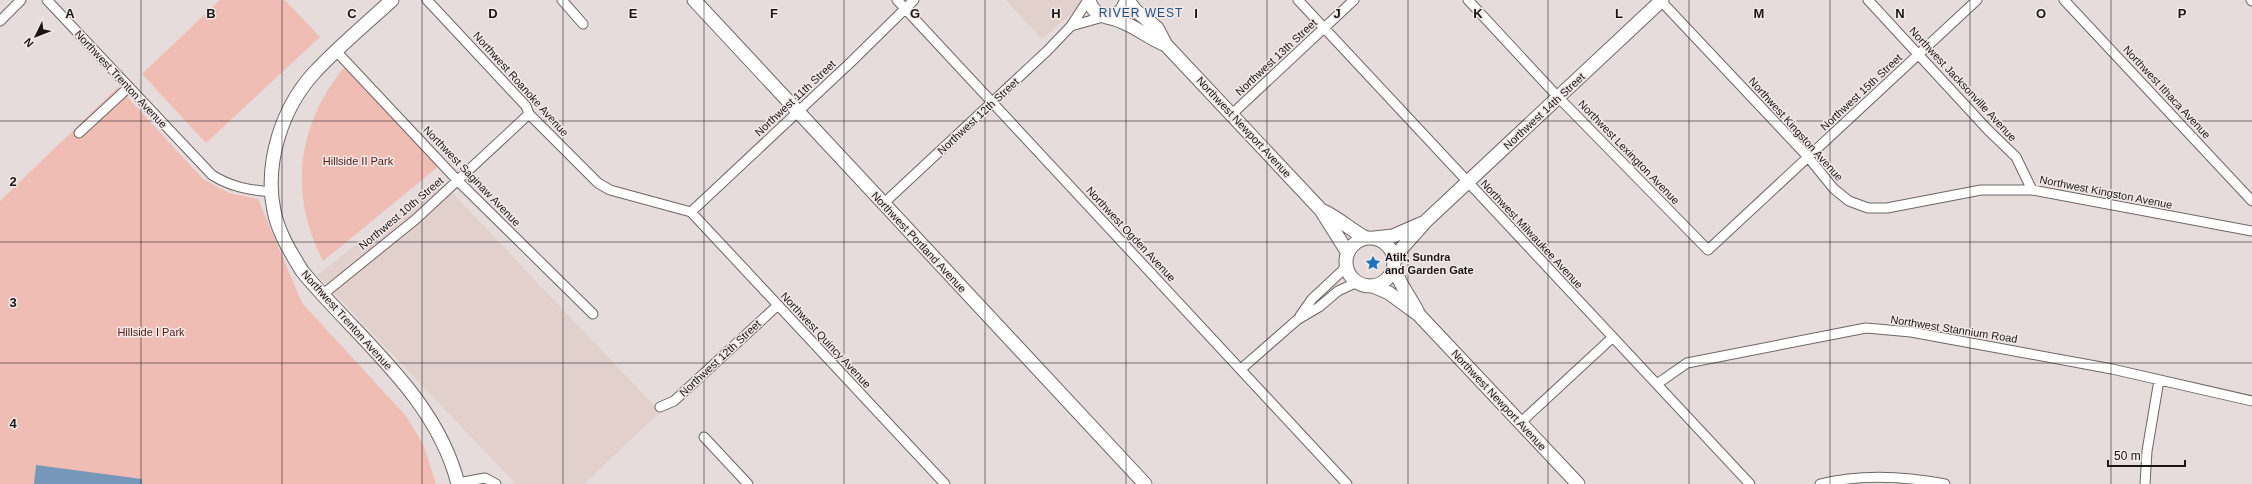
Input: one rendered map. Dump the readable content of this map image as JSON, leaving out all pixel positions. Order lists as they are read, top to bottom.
{
  "streets": {
    "street": [
      "Northwest 13th Street",
      "Northwest Trenton Avenue",
      "Northwest Roanoke Avenue",
      "Northwest Jacksonville Avenue",
      "Northwest 15th Street",
      "Northwest Ithaca Avenue",
      "Northwest 11th Street",
      "Northwest 14th Street",
      "Northwest 12th Street",
      "Northwest Newport Avenue",
      "Northwest Kingston Avenue",
      "Northwest Lexington Avenue",
      "Northwest Saginaw Avenue",
      "Northwest 10th Street",
      "Northwest Ogden Avenue",
      "Northwest Milwaukee Avenue",
      "Northwest Portland Avenue",
      "Northwest Stannium Road",
      "Northwest Quincy Avenue"
    ]
  },
  "crossings": [
    ["Northwest 13th Street", "Northwest Newport Avenue"],
    ["Northwest 13th Street", "Northwest Milwaukee Avenue"],
    ["Northwest Trenton Avenue", "Northwest 10th Street"],
    ["Northwest Roanoke Avenue", "Northwest 11th Street"],
    ["Northwest Roanoke Avenue", "Northwest 10th Street"],
    ["Northwest Roanoke Avenue", "Northwest Quincy Avenue"],
    ["Northwest Jacksonville Avenue", "Northwest 15th Street"],
    ["Northwest Jacksonville Avenue", "Northwest Kingston Avenue"],
    ["Northwest 15th Street", "Northwest Kingston Avenue"],
    ["Northwest 15th Street", "Northwest Lexington Avenue"],
    ["Northwest 11th Street", "Northwest Ogden Avenue"],
    ["Northwest 11th Street", "Northwest Portland Avenue"],
    ["Northwest 11th Street", "Northwest Quincy Avenue"],
    ["Northwest 14th Street", "Northwest Newport Avenue"],
    ["Northwest 14th Street", "Northwest Kingston Avenue"],
    ["Northwest 14th Street", "Northwest Lexington Avenue"],
    ["Northwest 14th Street", "Northwest Milwaukee Avenue"],
    ["Northwest 12th Street", "Northwest Newport Avenue"],
    ["Northwest 12th Street", "Northwest Ogden Avenue"],
    ["Northwest 12th Street", "Northwest Portland Avenue"],
    ["Northwest 12th Street", "Northwest Quincy Avenue"],
    ["Northwest Saginaw Avenue", "Northwest 10th Street"],
    ["Northwest Milwaukee Avenue", "Northwest Stannium Road"]
  ],
  "districts": ["RIVER WEST"],
  "parks": ["Hillside II Park", "Hillside I Park"],
  "places": {
    "place": ["Atilt, Sundra and Garden Gate"]
  },
  "scale_bar": "50 m",
  "north": "bottom left",
  "grid": {
    "columns": [
      "A",
      "B",
      "C",
      "D",
      "E",
      "F",
      "G",
      "H",
      "I",
      "J",
      "K",
      "L",
      "M",
      "N",
      "O",
      "P"
    ],
    "rows": ["2", "3", "4"]
  }
}
